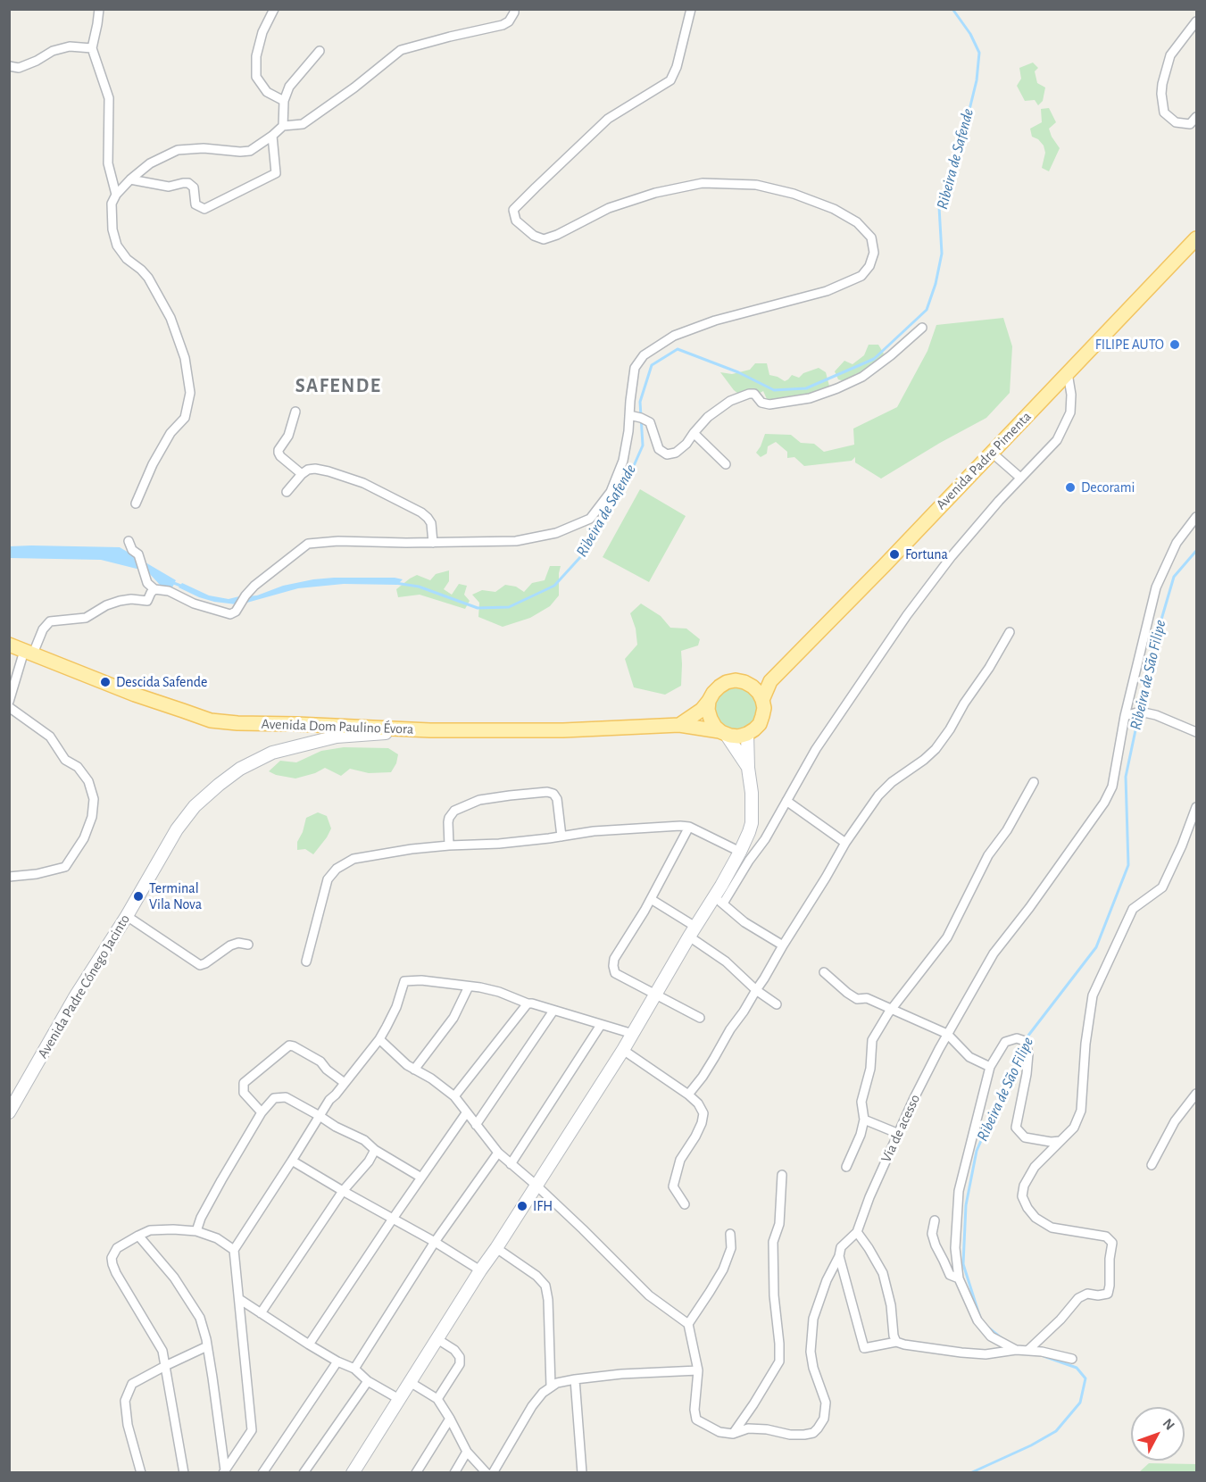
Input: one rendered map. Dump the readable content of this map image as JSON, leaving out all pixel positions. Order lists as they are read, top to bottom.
{
  "streets": {
    "main road": ["Avenida Padre Pimenta", "Avenida Dom Paulino Évora"],
    "street": ["Avenida Padre Cónego Jacinto", "Via de acesso"]
  },
  "crossings": [
    ["Avenida Dom Paulino Évora", "Avenida Padre Cónego Jacinto"]
  ],
  "districts": ["SAFENDE"],
  "water": ["Ribeira de Safende", "Ribeira de São Filipe"],
  "places": [
    "FILIPE AUTO",
    "Decorami",
    "Fortuna",
    "Descida Safende",
    "Terminal Vila Nova",
    "IFH"
  ],
  "north": "top right"
}
